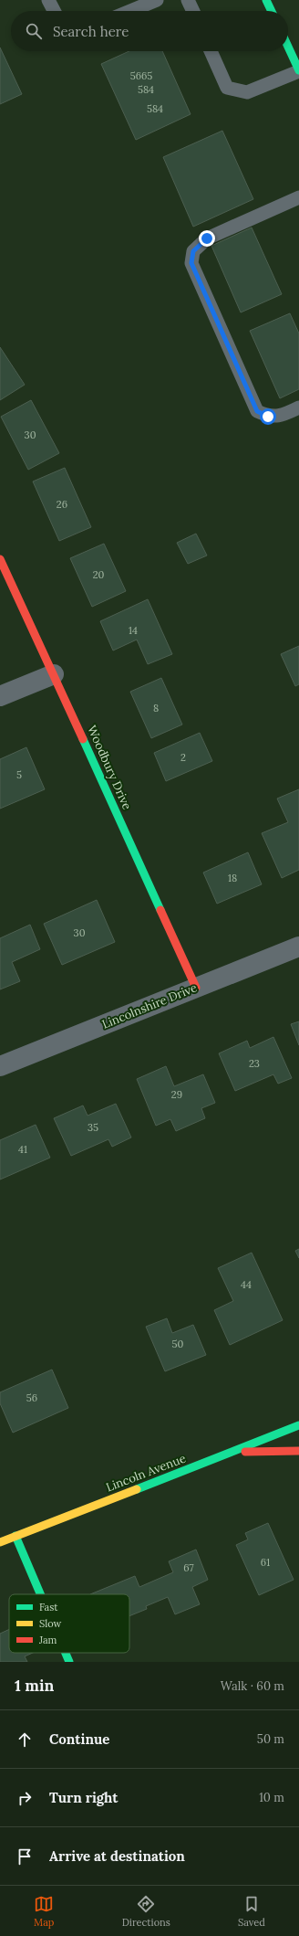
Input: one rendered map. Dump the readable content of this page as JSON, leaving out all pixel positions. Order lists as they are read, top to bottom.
{
  "streets": {
    "main road": ["Woodbury Drive", "Lincoln Avenue"],
    "street": ["Lincolnshire Drive"]
  },
  "crossings": [
    ["Woodbury Drive", "Lincolnshire Drive"]
  ],
  "house_numbers": [
    "5665",
    "584",
    "584",
    "30",
    "26",
    "20",
    "14",
    "8",
    "2",
    "5",
    "18",
    "30",
    "23",
    "29",
    "35",
    "41",
    "44",
    "50",
    "56",
    "61",
    "67"
  ],
  "legend": ["Fast", "Slow", "Jam"],
  "page": {
    "search": "Search here",
    "heading": ["1 min", "Walk · 60 m"],
    "list": [
      ["Continue", "50 m"],
      ["Turn right", "10 m"],
      "Arrive at destination"
    ],
    "nav": ["Map", "Directions", "Saved"]
  }
}
